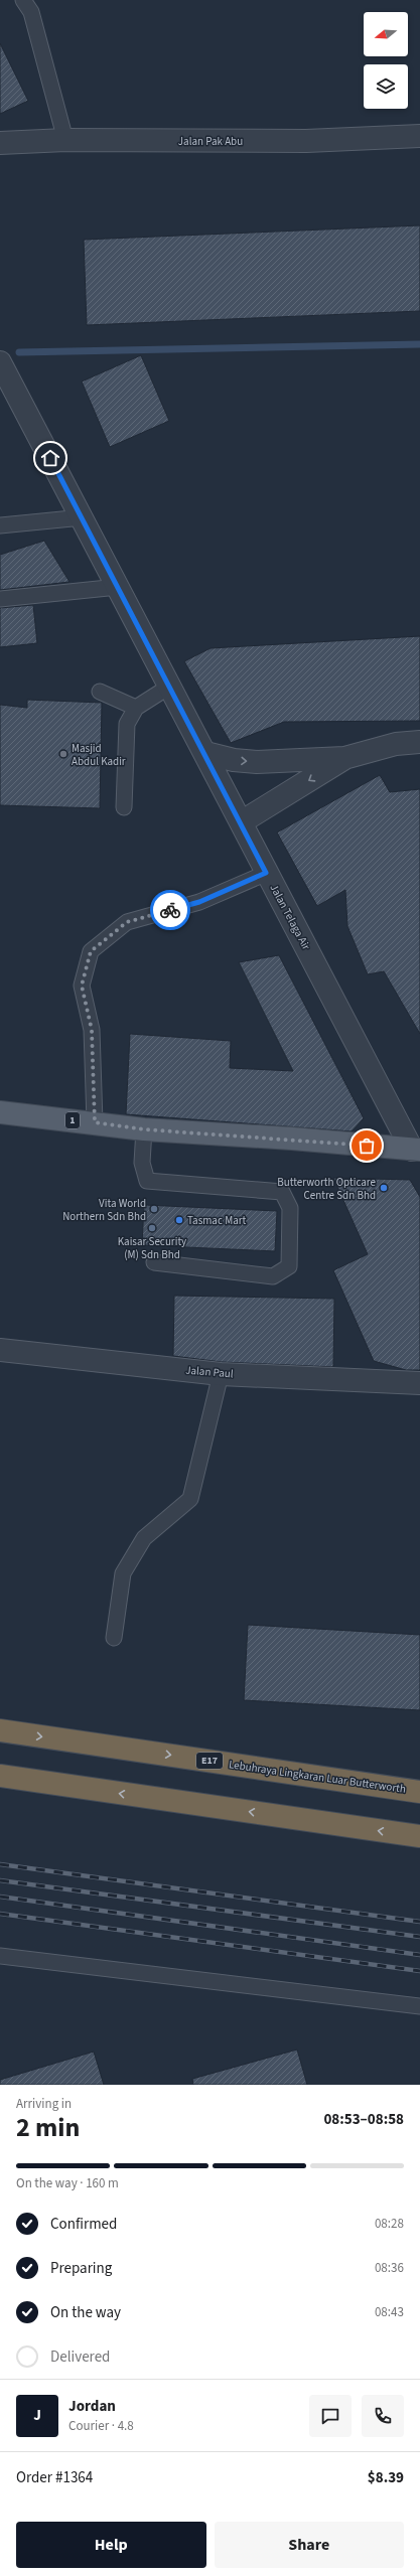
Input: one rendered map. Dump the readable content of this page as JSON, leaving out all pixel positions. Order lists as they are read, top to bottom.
{
  "streets": {
    "highway": ["E17", "Lebuhraya Lingkaran Luar Butterworth"],
    "main road": ["1"],
    "street": ["Jalan Pak Abu", "Jalan Telaga Air", "Jalan Paul"]
  },
  "crossings": [
    ["Jalan Telaga Air", "1"]
  ],
  "places": [
    "Masjid Abdul Kadir",
    "Butterworth Opticare Centre Sdn Bhd",
    "Vita World Northern Sdn Bhd",
    "Tasmac Mart",
    "Kaisar Security (M) Sdn Bhd"
  ],
  "north": "left",
  "page": {
    "heading": ["2 min", "Arriving in", "08:53–08:58"],
    "panel": [
      "Jordan",
      "Courier · 4.8",
      "Order #1364",
      "$8.39"
    ],
    "bar": "On the way · 160 m",
    "list": [
      ["Confirmed", "08:28"],
      ["Preparing", "08:36"],
      ["On the way", "08:43"],
      "Delivered"
    ],
    "round": "J",
    "buttons": ["Help", "Share"]
  }
}
